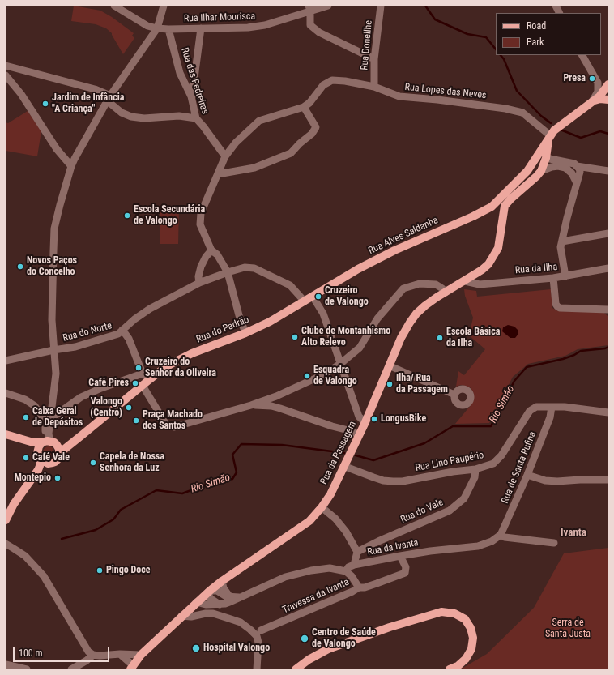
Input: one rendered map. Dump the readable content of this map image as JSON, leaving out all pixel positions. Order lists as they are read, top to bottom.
{
  "streets": {
    "main road": ["Rua Alves Saldanha", "Rua do Padrão", "Rua da Passagem"],
    "street": [
      "Rua Ilhar Mourisca",
      "Rua Doneilhe",
      "Rua das Pedreiras",
      "Rua Lopes das Neves",
      "Rua da Ilha",
      "Rua do Norte",
      "Rua Lino Paupério",
      "Rua de Santa Rufina",
      "Rua do Vale",
      "Rua da Ivanta",
      "Travessa da Ivanta"
    ]
  },
  "crossings": [
    ["Rua Ilhar Mourisca", "Rua das Pedreiras"],
    ["Rua Doneilhe", "Rua Lopes das Neves"],
    ["Rua das Pedreiras", "Rua Lopes das Neves"],
    ["Rua Alves Saldanha", "Rua do Padrão"],
    ["Rua da Ilha", "Rua da Passagem"],
    ["Rua do Padrão", "Rua do Norte"],
    ["Rua da Passagem", "Rua Lino Paupério"],
    ["Rua Lino Paupério", "Rua de Santa Rufina"],
    ["Rua Lino Paupério", "Rua do Vale"],
    ["Rua de Santa Rufina", "Rua da Ivanta"]
  ],
  "districts": ["Ivanta"],
  "water": ["Rio Simão"],
  "parks": ["Serra de Santa Justa"],
  "places": [
    "Presa",
    "Jardim de Infância \"A Criança\"",
    "Escola Secundária de Valongo",
    "Novos Paços do Concelho",
    "Cruzeiro de Valongo",
    "Clube de Montanhismo Alto Relevo",
    "Escola Básica da Ilha",
    "Cruzeiro do Senhor da Oliveira",
    "Esquadra de Valongo",
    "Café Pires",
    "Ilha/ Rua da Passagem",
    "Valongo (Centro)",
    "Caixa Geral de Depósitos",
    "LongusBike",
    "Praça Machado dos Santos",
    "Café Vale",
    "Capela de Nossa Senhora da Luz",
    "Montepio",
    "Pingo Doce",
    "Centro de Saúde de Valongo",
    "Hospital Valongo"
  ],
  "legend": ["Road", "Park"],
  "scale_bar": "100 m"
}
